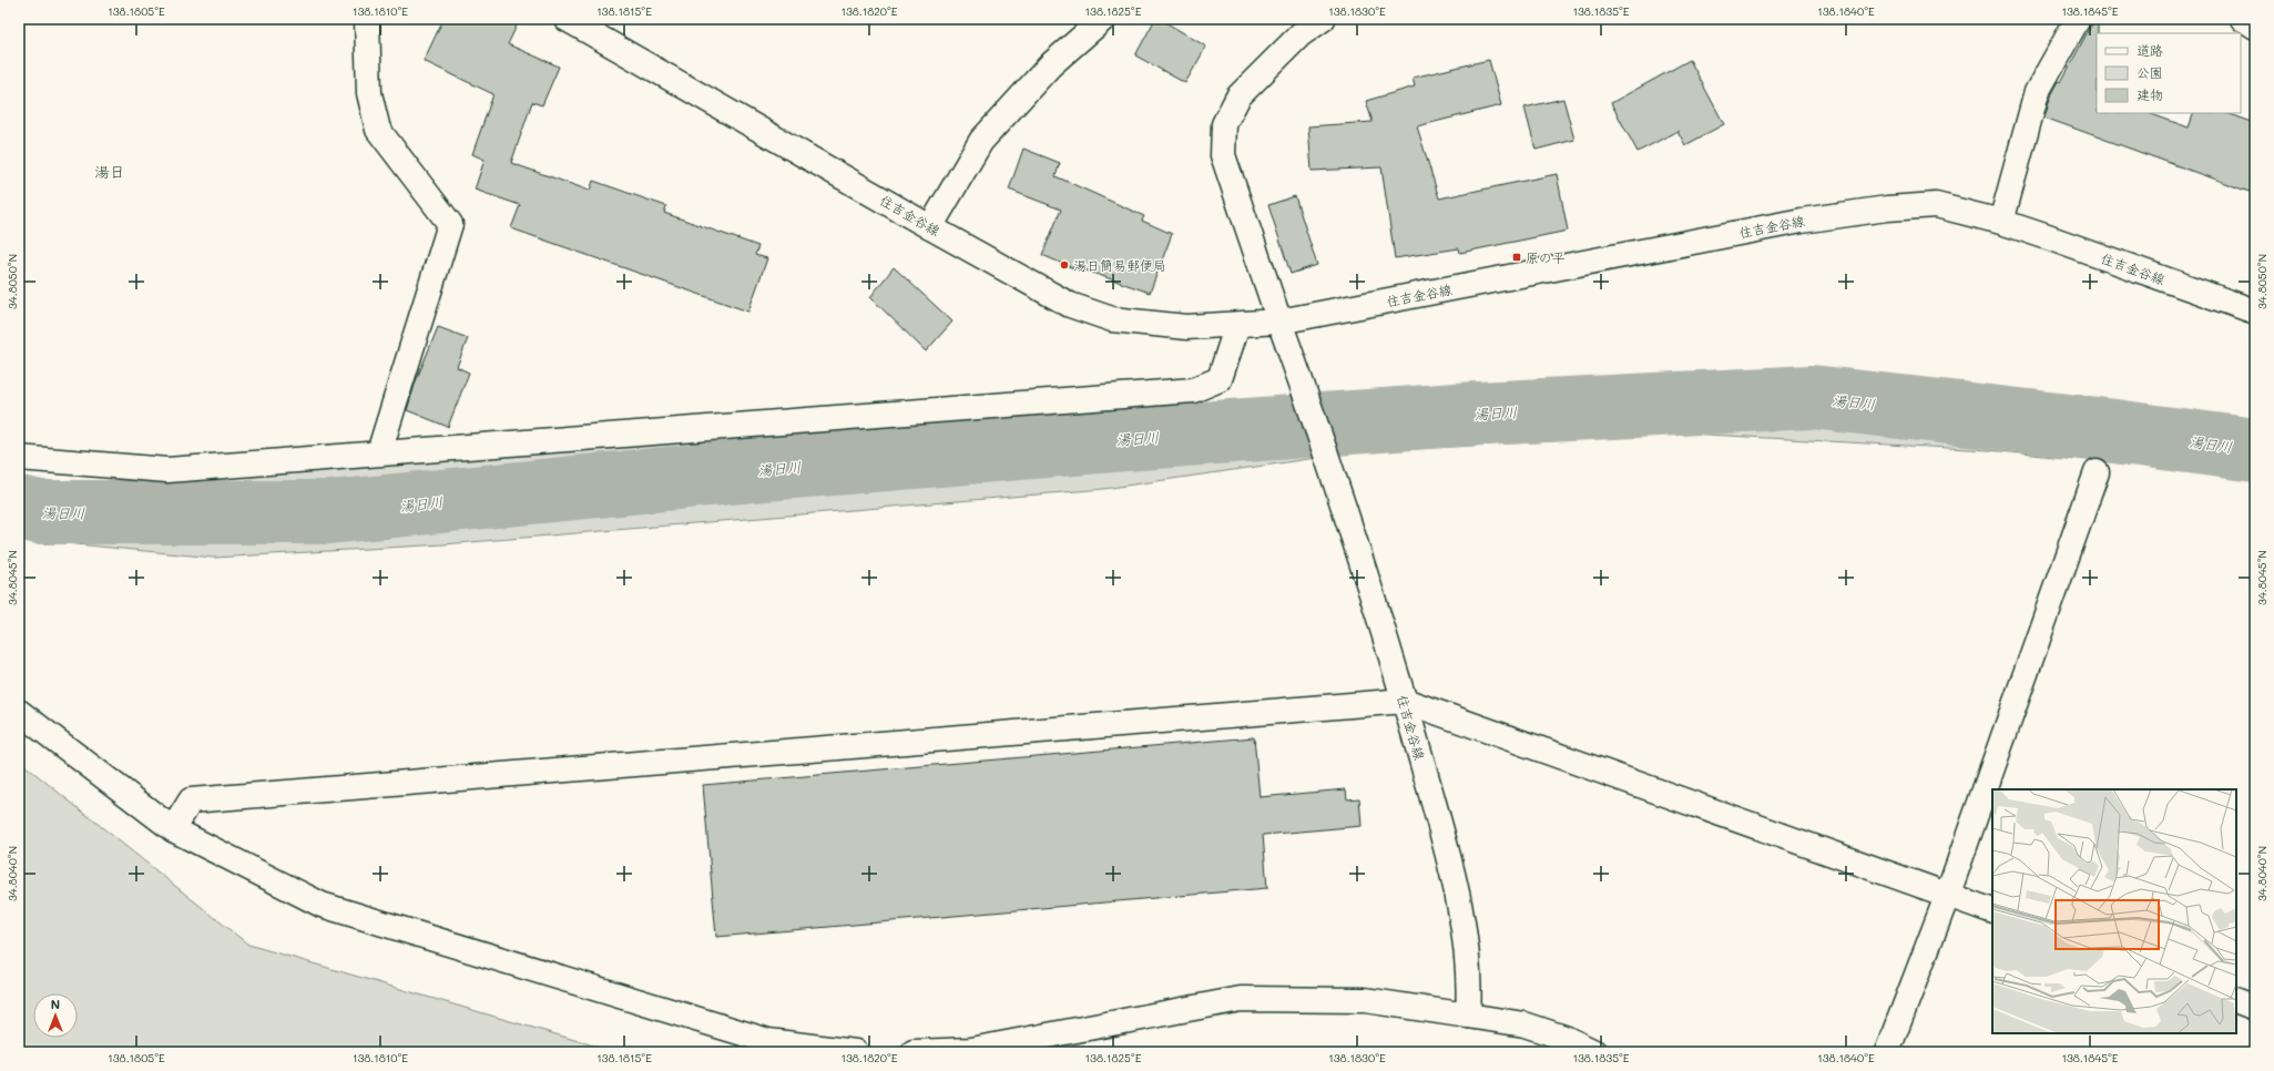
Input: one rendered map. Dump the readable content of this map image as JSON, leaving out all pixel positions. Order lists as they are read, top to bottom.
{
  "streets": {
    "street": ["住吉金谷線"]
  },
  "districts": ["湯日"],
  "water": ["湯日川"],
  "places": {
    "transit": ["原の平"],
    "other": ["湯日簡易郵便局"]
  },
  "legend": ["道路", "公園", "建物"],
  "north": "top",
  "coordinates": [
    "138.1805°E",
    "138.1810°E",
    "138.1815°E",
    "138.1820°E",
    "138.1825°E",
    "138.1830°E",
    "138.1835°E",
    "138.1840°E",
    "138.1845°E",
    "34.8050°N",
    "34.8045°N",
    "34.8040°N"
  ]
}
